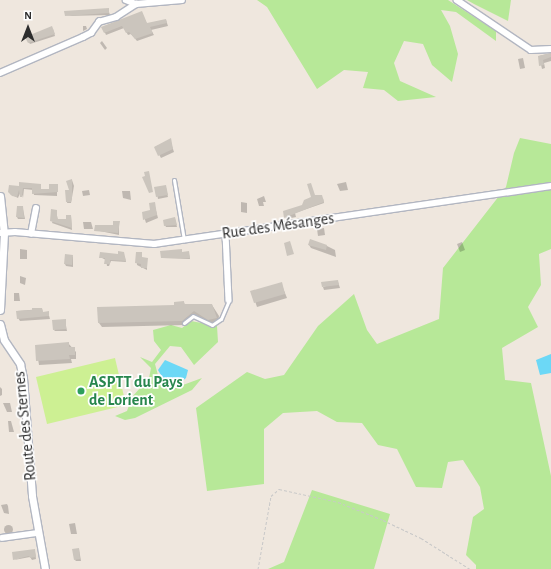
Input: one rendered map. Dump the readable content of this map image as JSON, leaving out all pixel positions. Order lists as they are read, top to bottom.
{
  "streets": {
    "street": ["Rue des Mésanges", "Route des Sternes"]
  },
  "places": ["ASPTT du Pays de Lorient"],
  "north": "top"
}
